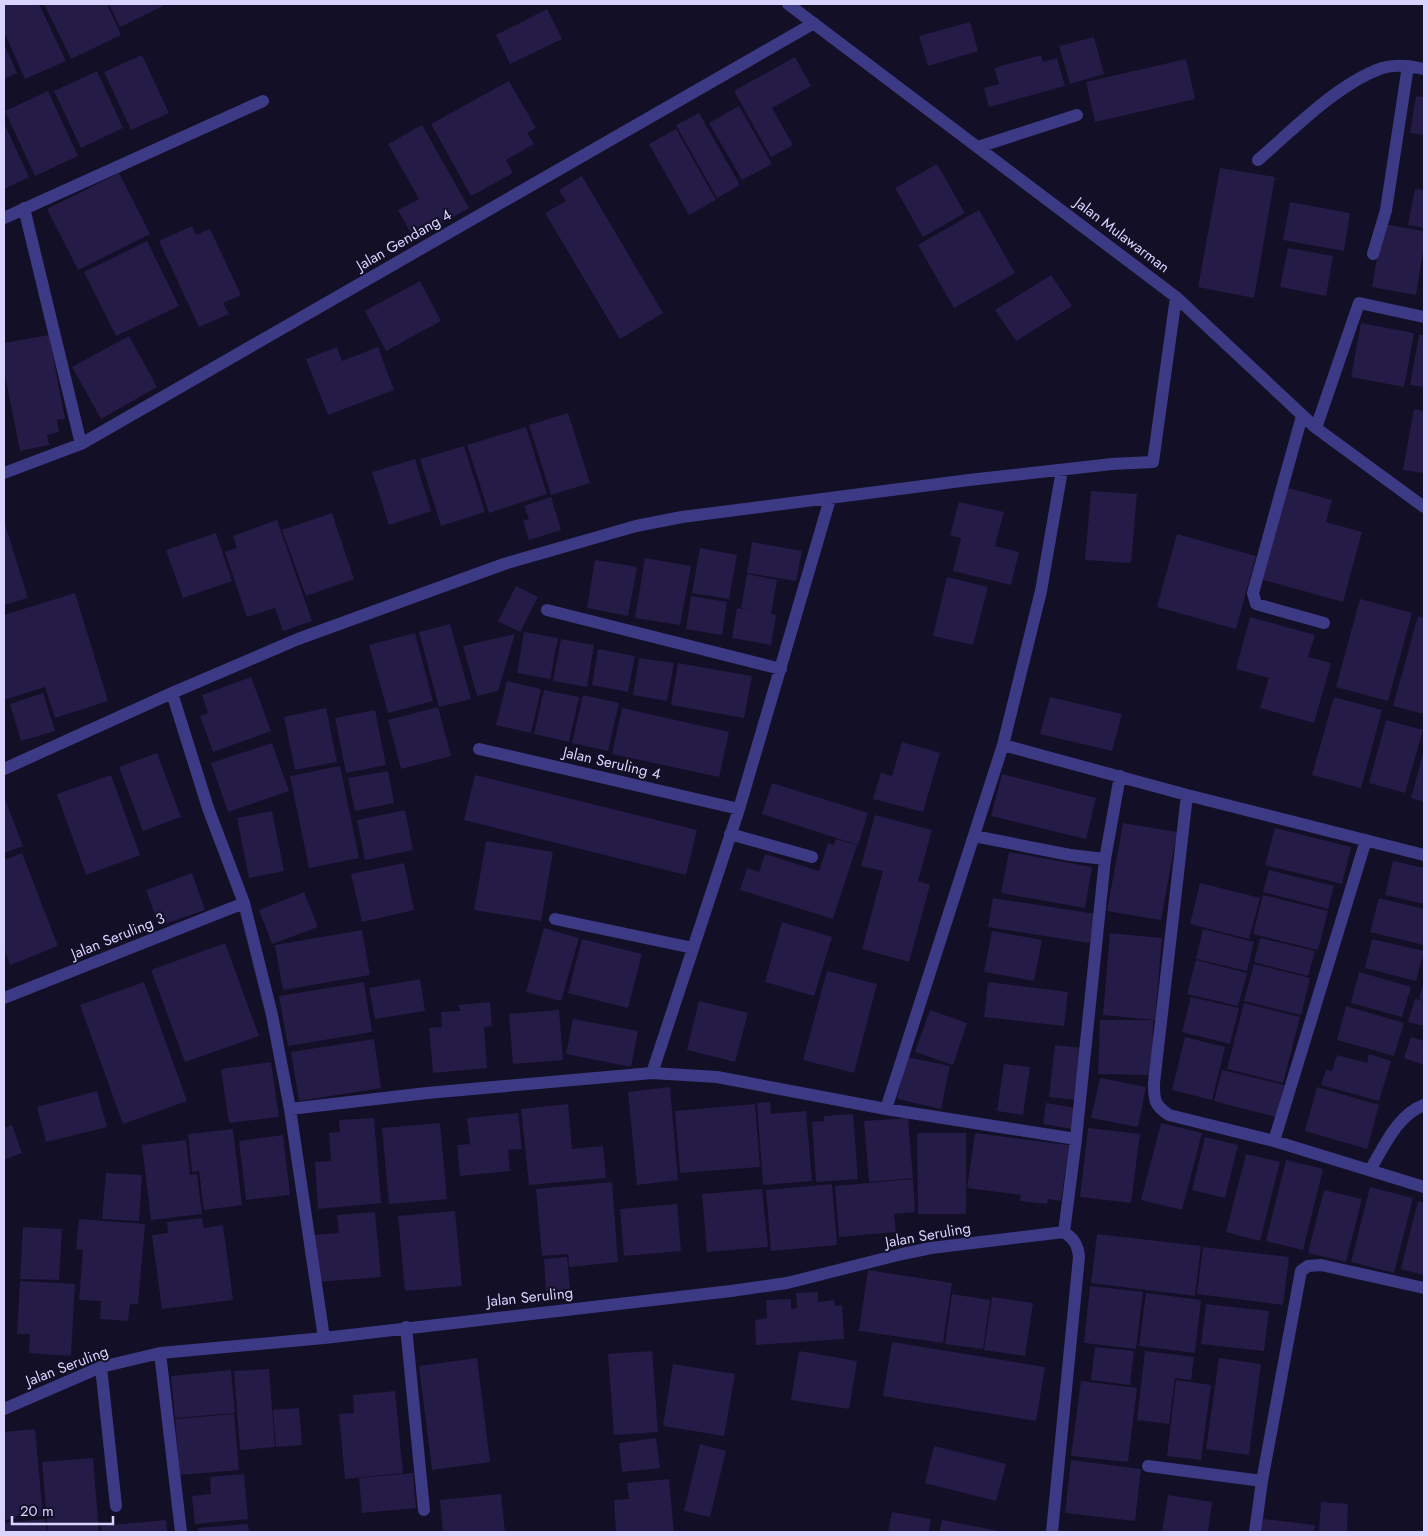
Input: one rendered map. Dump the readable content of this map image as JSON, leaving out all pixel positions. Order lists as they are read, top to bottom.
{
  "streets": {
    "street": [
      "Jalan Mulawarman",
      "Jalan Gendang 4",
      "Jalan Seruling 4",
      "Jalan Seruling 3",
      "Jalan Seruling"
    ]
  },
  "crossings": [
    ["Jalan Mulawarman", "Jalan Gendang 4"]
  ],
  "scale_bar": "20 m"
}
